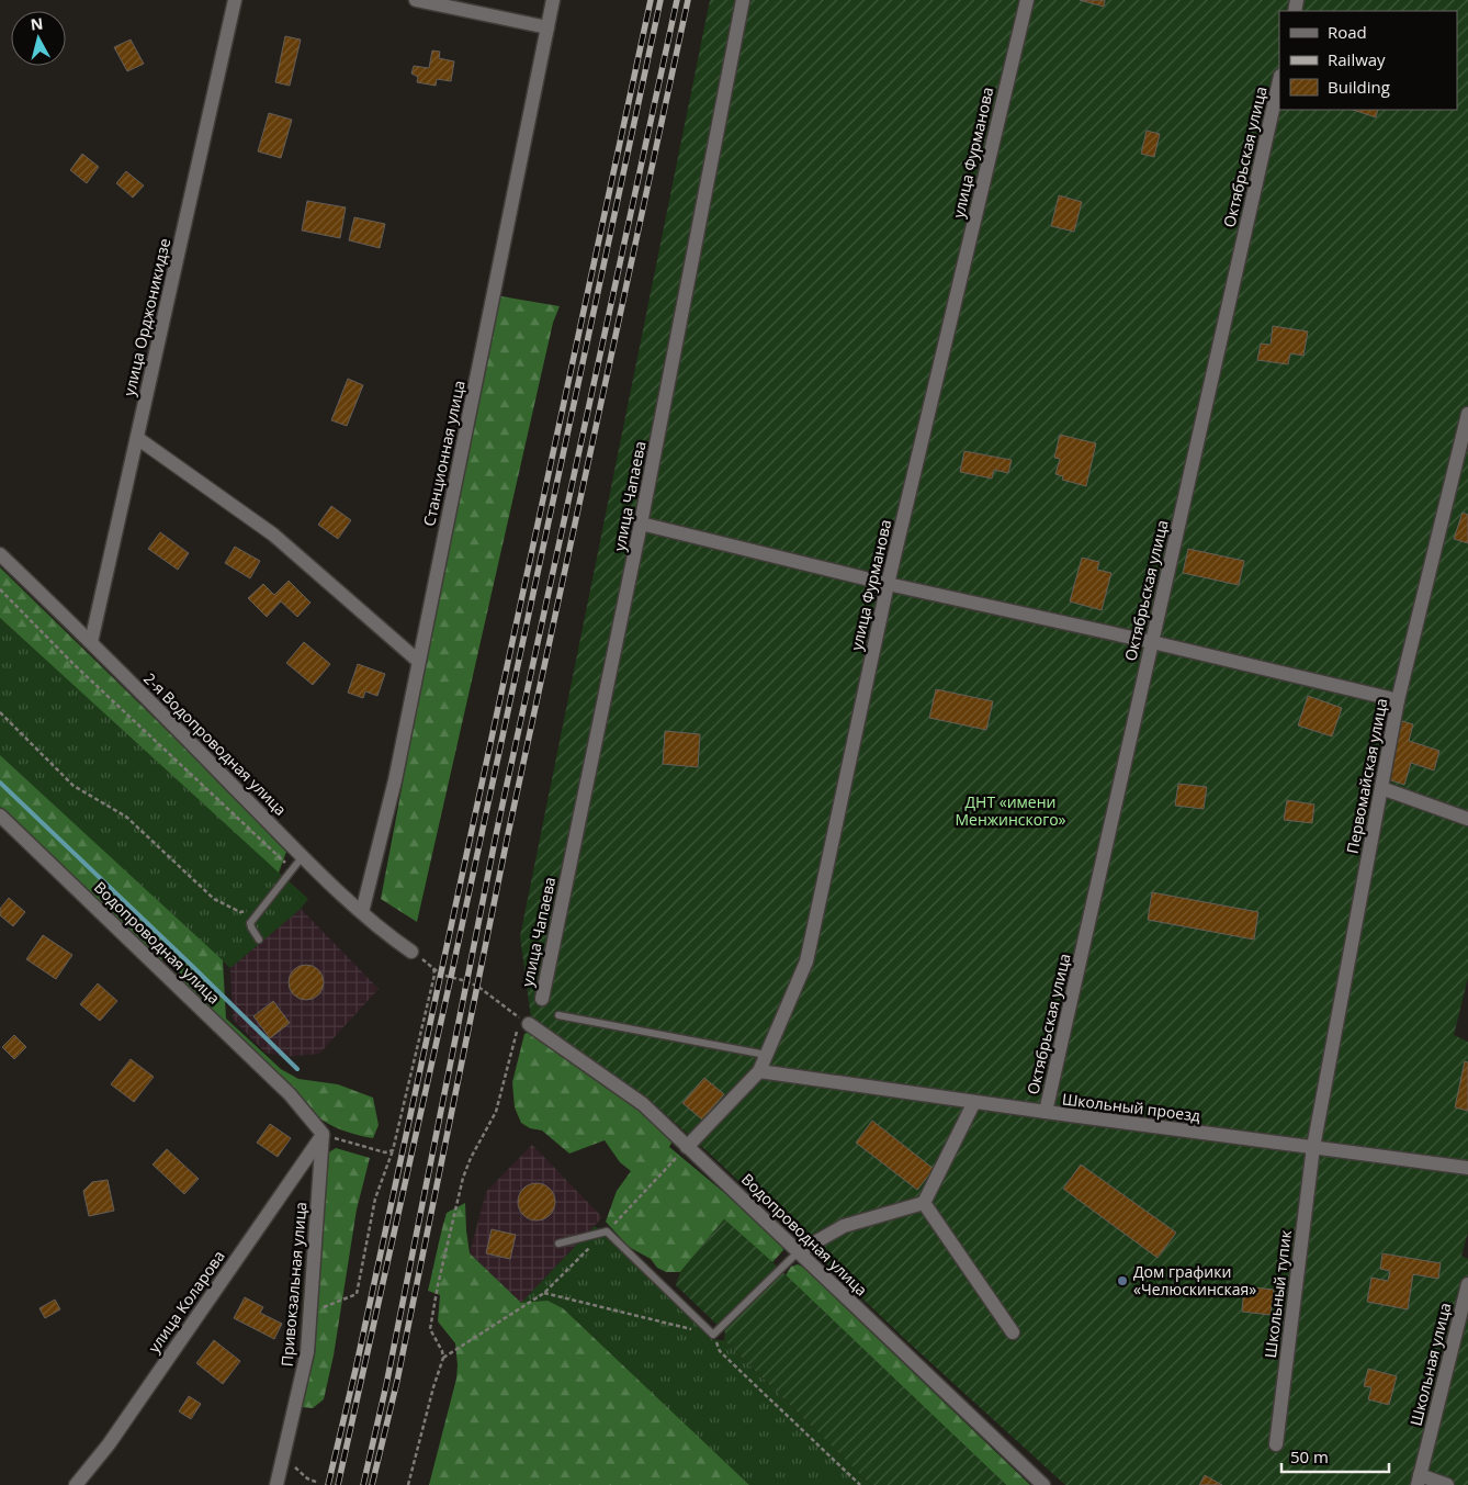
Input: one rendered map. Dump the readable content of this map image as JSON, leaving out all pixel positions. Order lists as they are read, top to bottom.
{
  "streets": {
    "street": [
      "улица Фурманова",
      "Октябрьская улица",
      "улица Орджоникидзе",
      "Станционная улица",
      "улица Чапаева",
      "2-я Водопроводная улица",
      "Первомайская улица",
      "Водопроводная улица",
      "Школьный проезд",
      "Привокзальная улица",
      "Школьный тупик",
      "улица Коларова",
      "Школьная улица"
    ]
  },
  "crossings": [
    ["улица Фурманова", "Водопроводная улица"],
    ["улица Фурманова", "Школьный проезд"],
    ["Октябрьская улица", "Школьный проезд"],
    ["улица Орджоникидзе", "2-я Водопроводная улица"],
    ["Станционная улица", "2-я Водопроводная улица"],
    ["Первомайская улица", "Школьный проезд"],
    ["Первомайская улица", "Школьный тупик"],
    ["Водопроводная улица", "Привокзальная улица"],
    ["Водопроводная улица", "улица Коларова"],
    ["Школьный проезд", "Школьный тупик"],
    ["Привокзальная улица", "улица Коларова"]
  ],
  "parks": ["ДНТ «имени Менжинского»"],
  "places": ["Дом графики «Челюскинская»"],
  "legend": ["Road", "Railway", "Building"],
  "scale_bar": "50 m",
  "north": "top"
}
